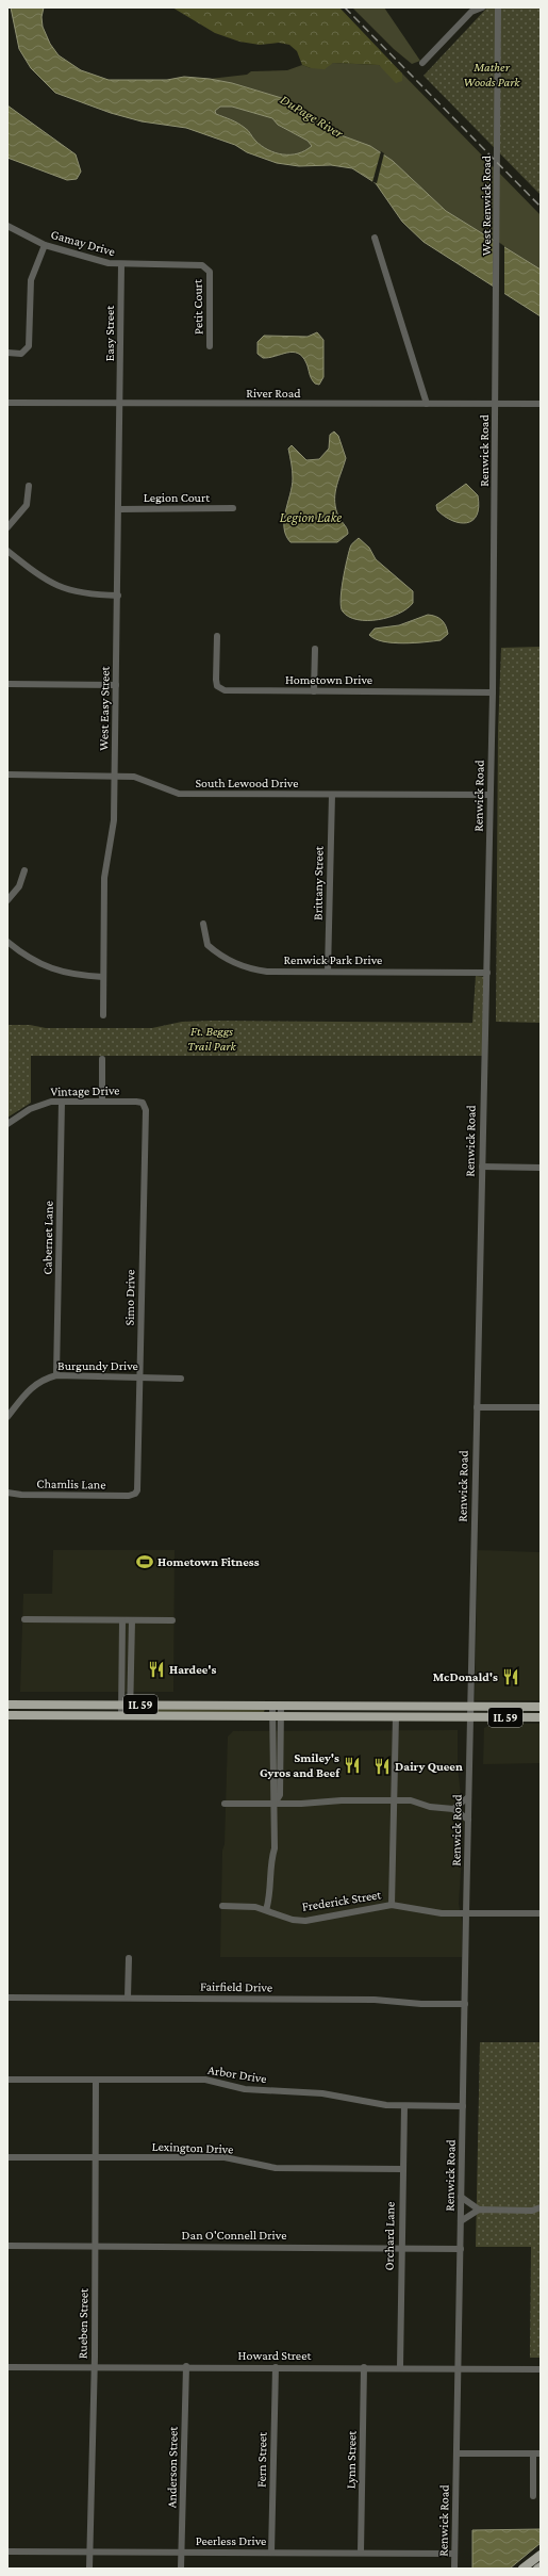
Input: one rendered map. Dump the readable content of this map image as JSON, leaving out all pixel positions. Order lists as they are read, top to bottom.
{
  "streets": {
    "main road": ["IL 59"],
    "street": [
      "West Renwick Road",
      "Gamay Drive",
      "Petit Court",
      "Easy Street",
      "River Road",
      "Renwick Road",
      "Legion Court",
      "Hometown Drive",
      "West Easy Street",
      "South Lewood Drive",
      "Brittany Street",
      "Renwick Park Drive",
      "Vintage Drive",
      "Cabernet Lane",
      "Simo Drive",
      "Burgundy Drive",
      "Chamlis Lane",
      "Frederick Street",
      "Fairfield Drive",
      "Arbor Drive",
      "Lexington Drive",
      "Dan O'Connell Drive",
      "Orchard Lane",
      "Rueben Street",
      "Howard Street",
      "Fern Street",
      "Lynn Street",
      "Anderson Street",
      "Peerless Drive"
    ]
  },
  "crossings": [
    ["West Renwick Road", "River Road"],
    ["West Renwick Road", "Renwick Road"],
    ["Gamay Drive", "Petit Court"],
    ["Gamay Drive", "Easy Street"],
    ["Easy Street", "River Road"],
    ["Easy Street", "West Easy Street"],
    ["River Road", "Renwick Road"],
    ["River Road", "West Easy Street"],
    ["Renwick Road", "Hometown Drive"],
    ["Renwick Road", "South Lewood Drive"],
    ["Renwick Road", "Renwick Park Drive"],
    ["Renwick Road", "IL 59"],
    ["Renwick Road", "Frederick Street"],
    ["Renwick Road", "Fairfield Drive"],
    ["Renwick Road", "Arbor Drive"],
    ["Renwick Road", "Dan O'Connell Drive"],
    ["Renwick Road", "Howard Street"],
    ["Renwick Road", "Peerless Drive"],
    ["Legion Court", "West Easy Street"],
    ["West Easy Street", "South Lewood Drive"],
    ["South Lewood Drive", "Brittany Street"],
    ["Brittany Street", "Renwick Park Drive"],
    ["Vintage Drive", "Cabernet Lane"],
    ["Vintage Drive", "Simo Drive"],
    ["Cabernet Lane", "Burgundy Drive"],
    ["Simo Drive", "Burgundy Drive"],
    ["Simo Drive", "Chamlis Lane"],
    ["Arbor Drive", "Orchard Lane"],
    ["Arbor Drive", "Rueben Street"],
    ["Lexington Drive", "Orchard Lane"],
    ["Lexington Drive", "Rueben Street"],
    ["Dan O'Connell Drive", "Orchard Lane"],
    ["Dan O'Connell Drive", "Rueben Street"],
    ["Orchard Lane", "Howard Street"],
    ["Rueben Street", "Howard Street"],
    ["Rueben Street", "Peerless Drive"],
    ["Howard Street", "Fern Street"],
    ["Howard Street", "Lynn Street"],
    ["Howard Street", "Anderson Street"],
    ["Fern Street", "Peerless Drive"],
    ["Lynn Street", "Peerless Drive"],
    ["Anderson Street", "Peerless Drive"]
  ],
  "water": ["DuPage River", "Legion Lake"],
  "parks": ["Mather Woods Park", "Ft. Beggs Trail Park"],
  "places": {
    "sports": ["Hometown Fitness"],
    "restaurant": [
      "Hardee's",
      "McDonald's",
      "Smiley's Gyros and Beef",
      "Dairy Queen"
    ]
  }
}
